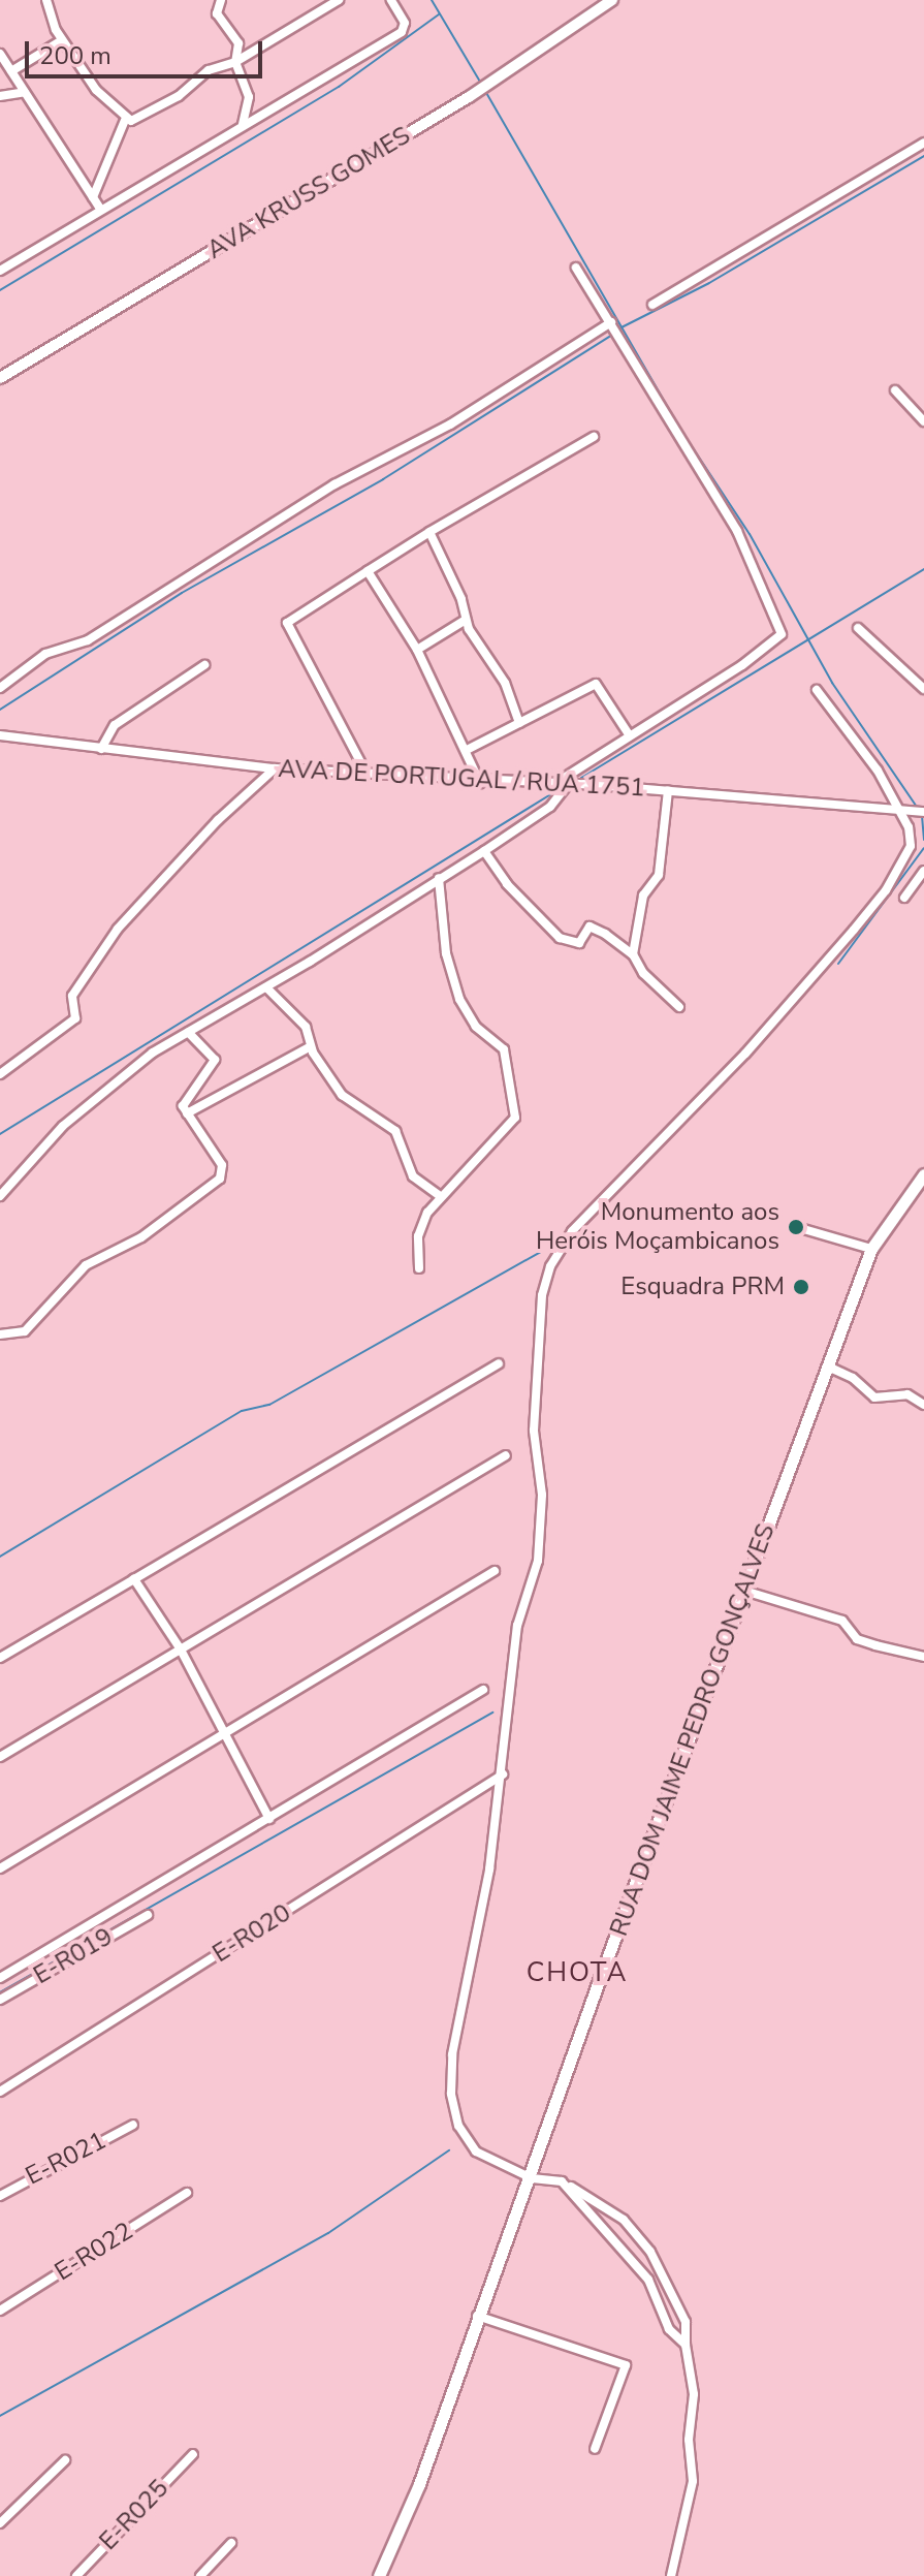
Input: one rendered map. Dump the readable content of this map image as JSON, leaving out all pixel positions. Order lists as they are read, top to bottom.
{
  "streets": {
    "main road": ["RUA DOM JAIME PEDRO GONÇALVES"],
    "street": [
      "AVA KRUSS GOMES",
      "AVA DE PORTUGAL / RUA 1751",
      "E-R020",
      "E-R019",
      "E-R021",
      "E-R022",
      "E-R025"
    ]
  },
  "districts": ["CHOTA"],
  "places": ["Monumento aos Heróis Moçambicanos", "Esquadra PRM"],
  "scale_bar": "200 m"
}
